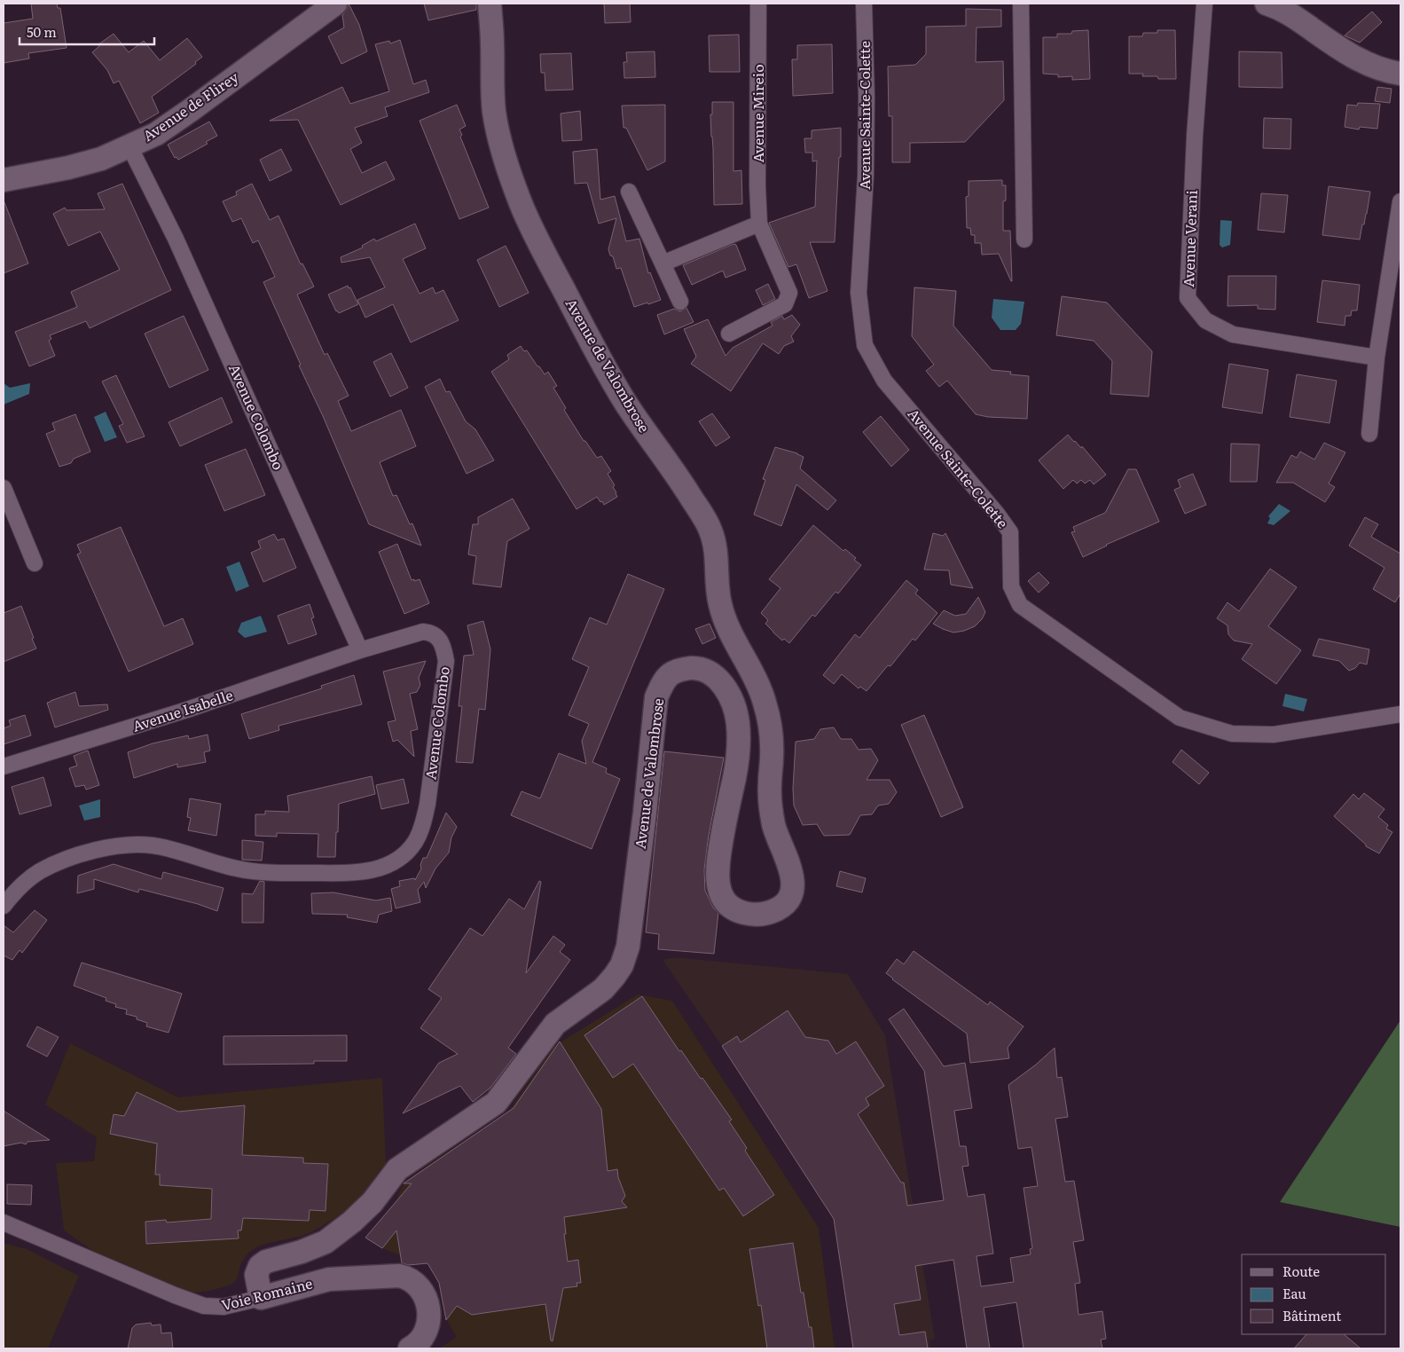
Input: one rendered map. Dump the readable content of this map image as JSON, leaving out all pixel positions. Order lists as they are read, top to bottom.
{
  "streets": {
    "main road": ["Avenue de Flirey", "Avenue de Valombrose", "Voie Romaine"],
    "street": [
      "Avenue Mireio",
      "Avenue Sainte-Colette",
      "Avenue Verani",
      "Avenue Colombo",
      "Avenue Isabelle"
    ]
  },
  "crossings": [
    ["Avenue de Flirey", "Avenue Colombo"],
    ["Avenue de Valombrose", "Voie Romaine"],
    ["Avenue Colombo", "Avenue Isabelle"]
  ],
  "legend": ["Route", "Eau", "Bâtiment"],
  "scale_bar": "50 m"
}
